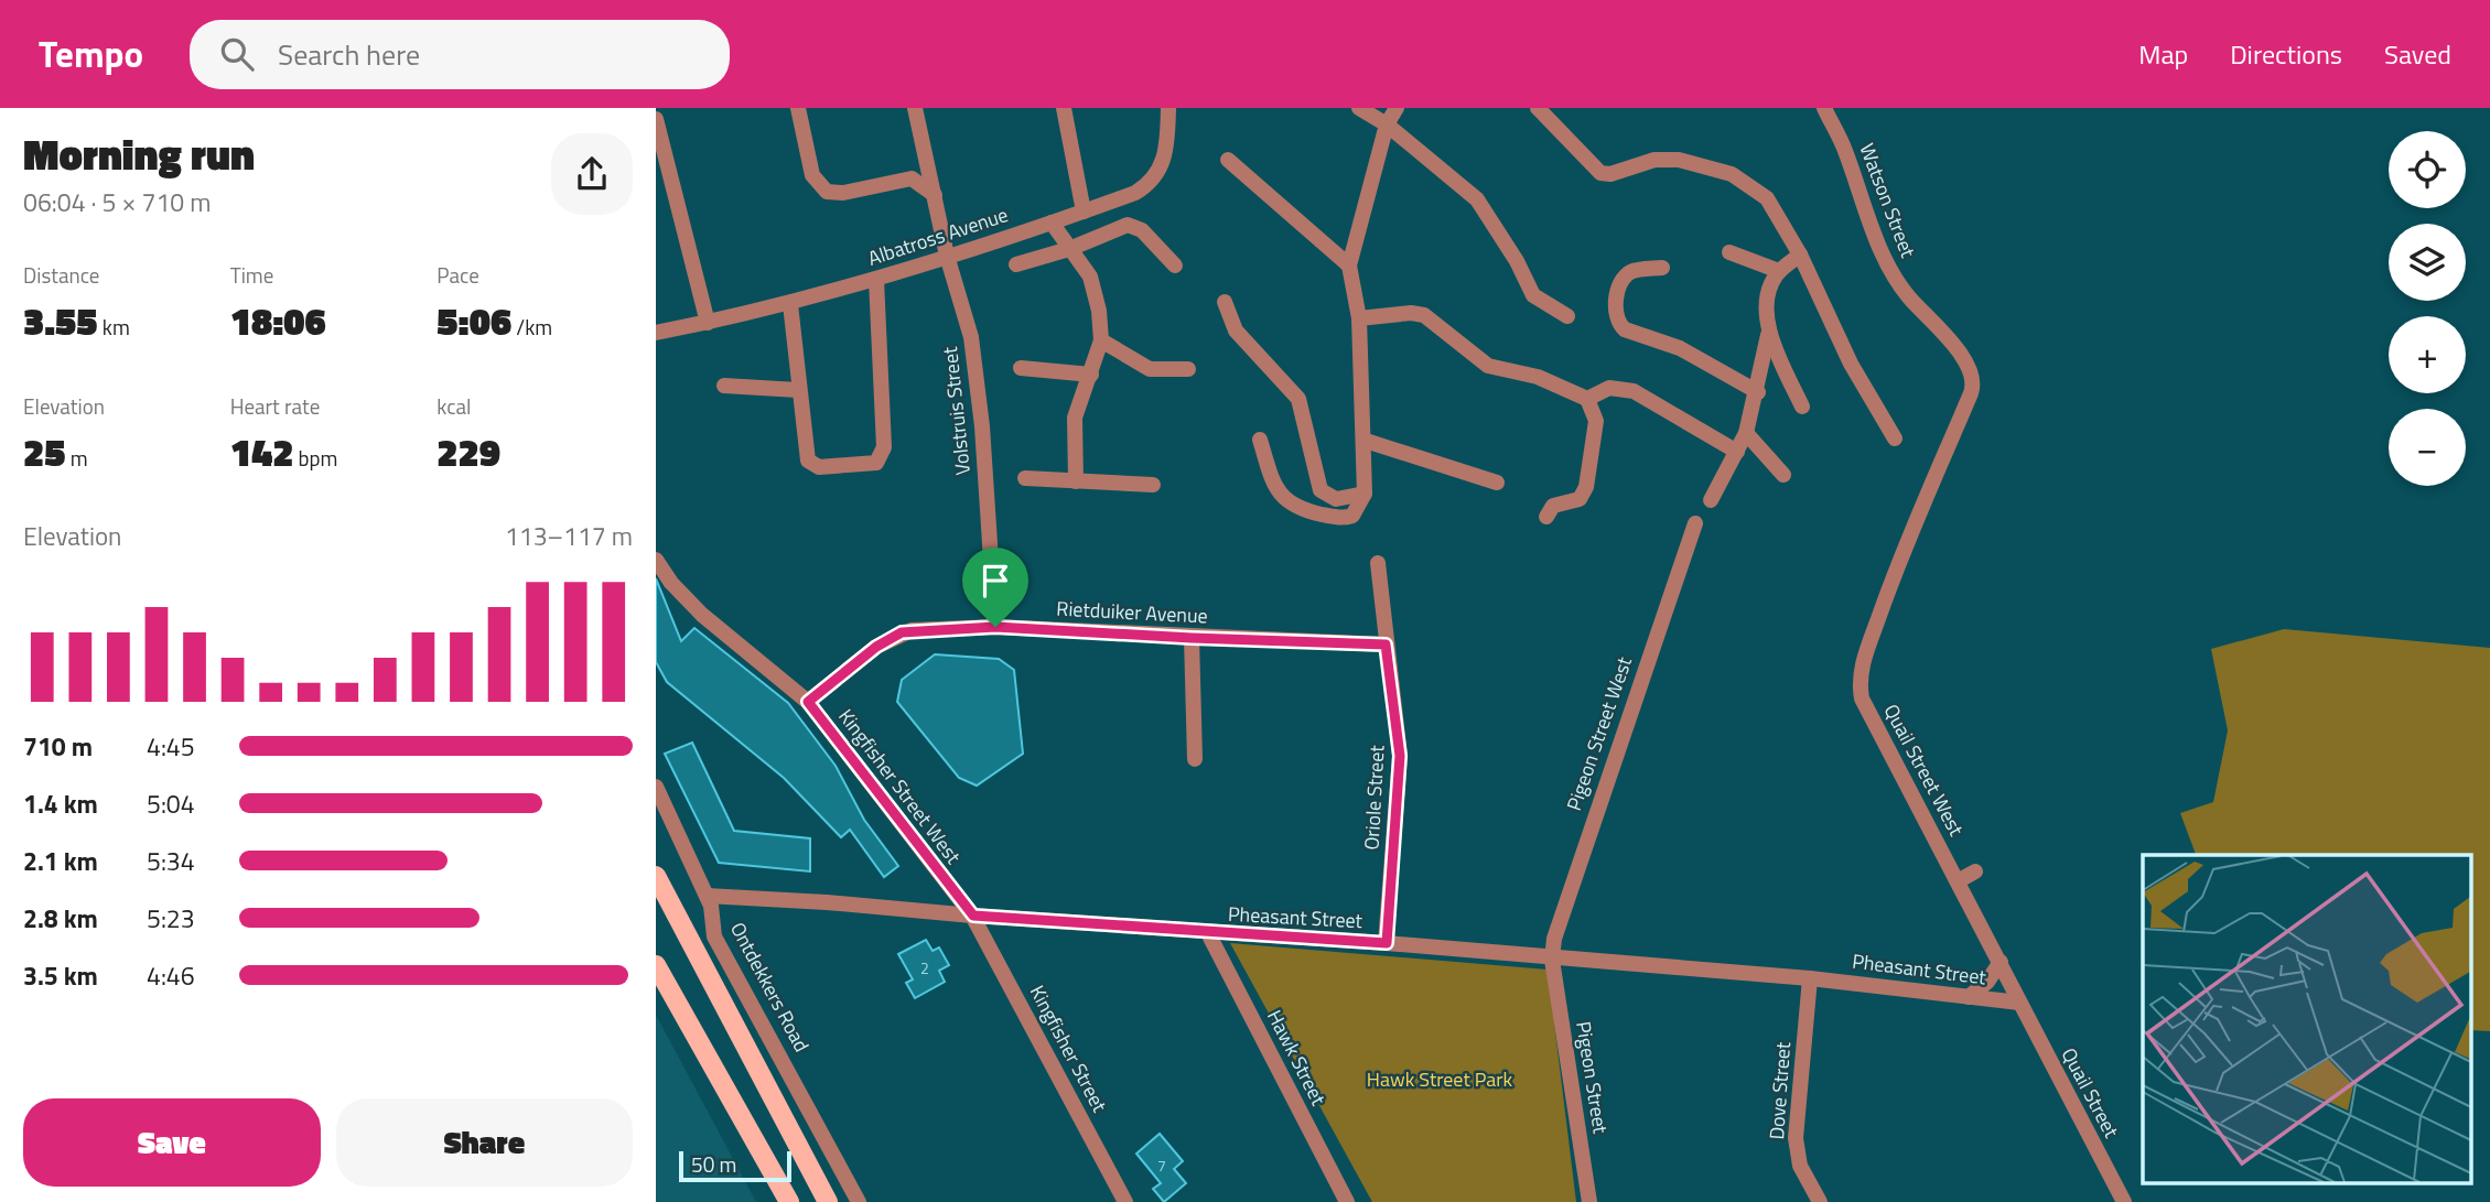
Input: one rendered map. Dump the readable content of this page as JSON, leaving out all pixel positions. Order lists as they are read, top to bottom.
{
  "streets": {
    "street": [
      "Watson Street",
      "Albatross Avenue",
      "Volstruis Street",
      "Rietduiker Avenue",
      "Pigeon Street West",
      "Quail Street West",
      "Kingfisher Street West",
      "Oriole Street",
      "Pheasant Street",
      "Ontdekkers Road",
      "Kingfisher Street",
      "Hawk Street",
      "Pigeon Street",
      "Dove Street",
      "Quail Street"
    ]
  },
  "crossings": [
    ["Watson Street", "Quail Street West"],
    ["Albatross Avenue", "Volstruis Street"],
    ["Volstruis Street", "Rietduiker Avenue"],
    ["Rietduiker Avenue", "Kingfisher Street West"],
    ["Rietduiker Avenue", "Oriole Street"],
    ["Pigeon Street West", "Pheasant Street"],
    ["Pigeon Street West", "Pigeon Street"],
    ["Quail Street West", "Pheasant Street"],
    ["Quail Street West", "Quail Street"],
    ["Kingfisher Street West", "Pheasant Street"],
    ["Kingfisher Street West", "Kingfisher Street"],
    ["Oriole Street", "Pheasant Street"],
    ["Pheasant Street", "Ontdekkers Road"],
    ["Pheasant Street", "Kingfisher Street"],
    ["Pheasant Street", "Hawk Street"],
    ["Pheasant Street", "Pigeon Street"],
    ["Pheasant Street", "Dove Street"],
    ["Pheasant Street", "Quail Street"]
  ],
  "parks": ["Hawk Street Park"],
  "house_numbers": ["2", "7"],
  "scale_bar": "50 m",
  "page": {
    "header": "Tempo",
    "search": "Search here",
    "nav": ["Map", "Directions", "Saved"],
    "heading": ["Morning run", "06:04 · 5 × 710 m"],
    "map_buttons": ["+", "−"],
    "stats": [
      ["Distance", "3.55 km"],
      ["Time", "18:06"],
      ["Pace", "5:06 /km"],
      ["Elevation", "25 m"],
      ["Heart rate", "142 bpm"],
      ["kcal", "229"]
    ],
    "chart": ["Elevation", "113–117 m"],
    "list": [
      {
        "name": "710 m",
        "note": "4:45"
      },
      {
        "name": "1.4 km",
        "note": "5:04"
      },
      {
        "name": "2.1 km",
        "note": "5:34"
      },
      {
        "name": "2.8 km",
        "note": "5:23"
      },
      {
        "name": "3.5 km",
        "note": "4:46"
      }
    ],
    "buttons": ["Save", "Share"],
    "scale": "50 m"
  }
}
